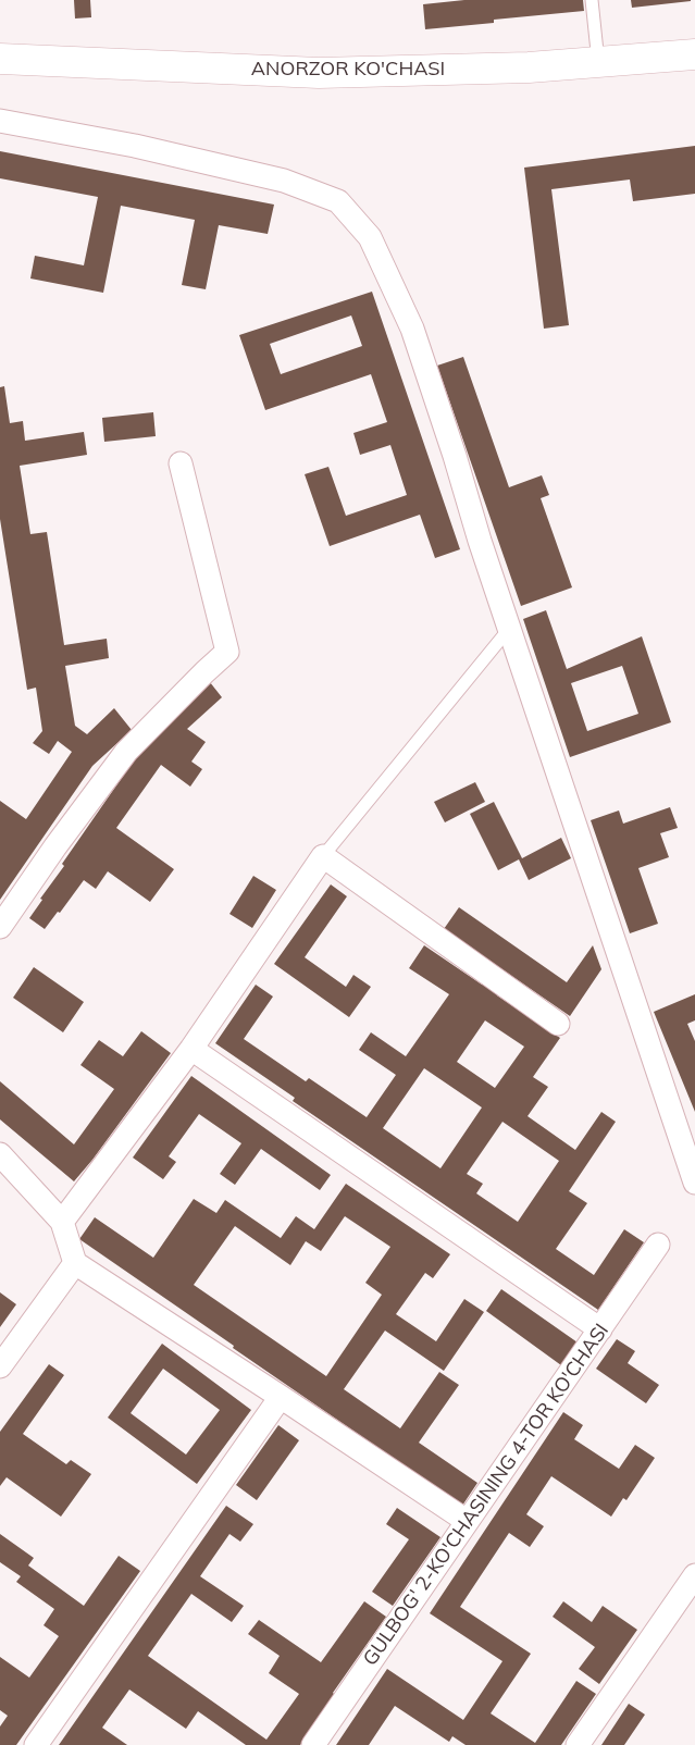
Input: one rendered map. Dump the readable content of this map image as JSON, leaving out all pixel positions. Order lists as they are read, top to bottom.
{
  "streets": {
    "main road": ["ANORZOR KO'CHASI"],
    "street": ["GULBOG' 2-KO'CHASINING 4-TOR KO'CHASI"]
  }
}
